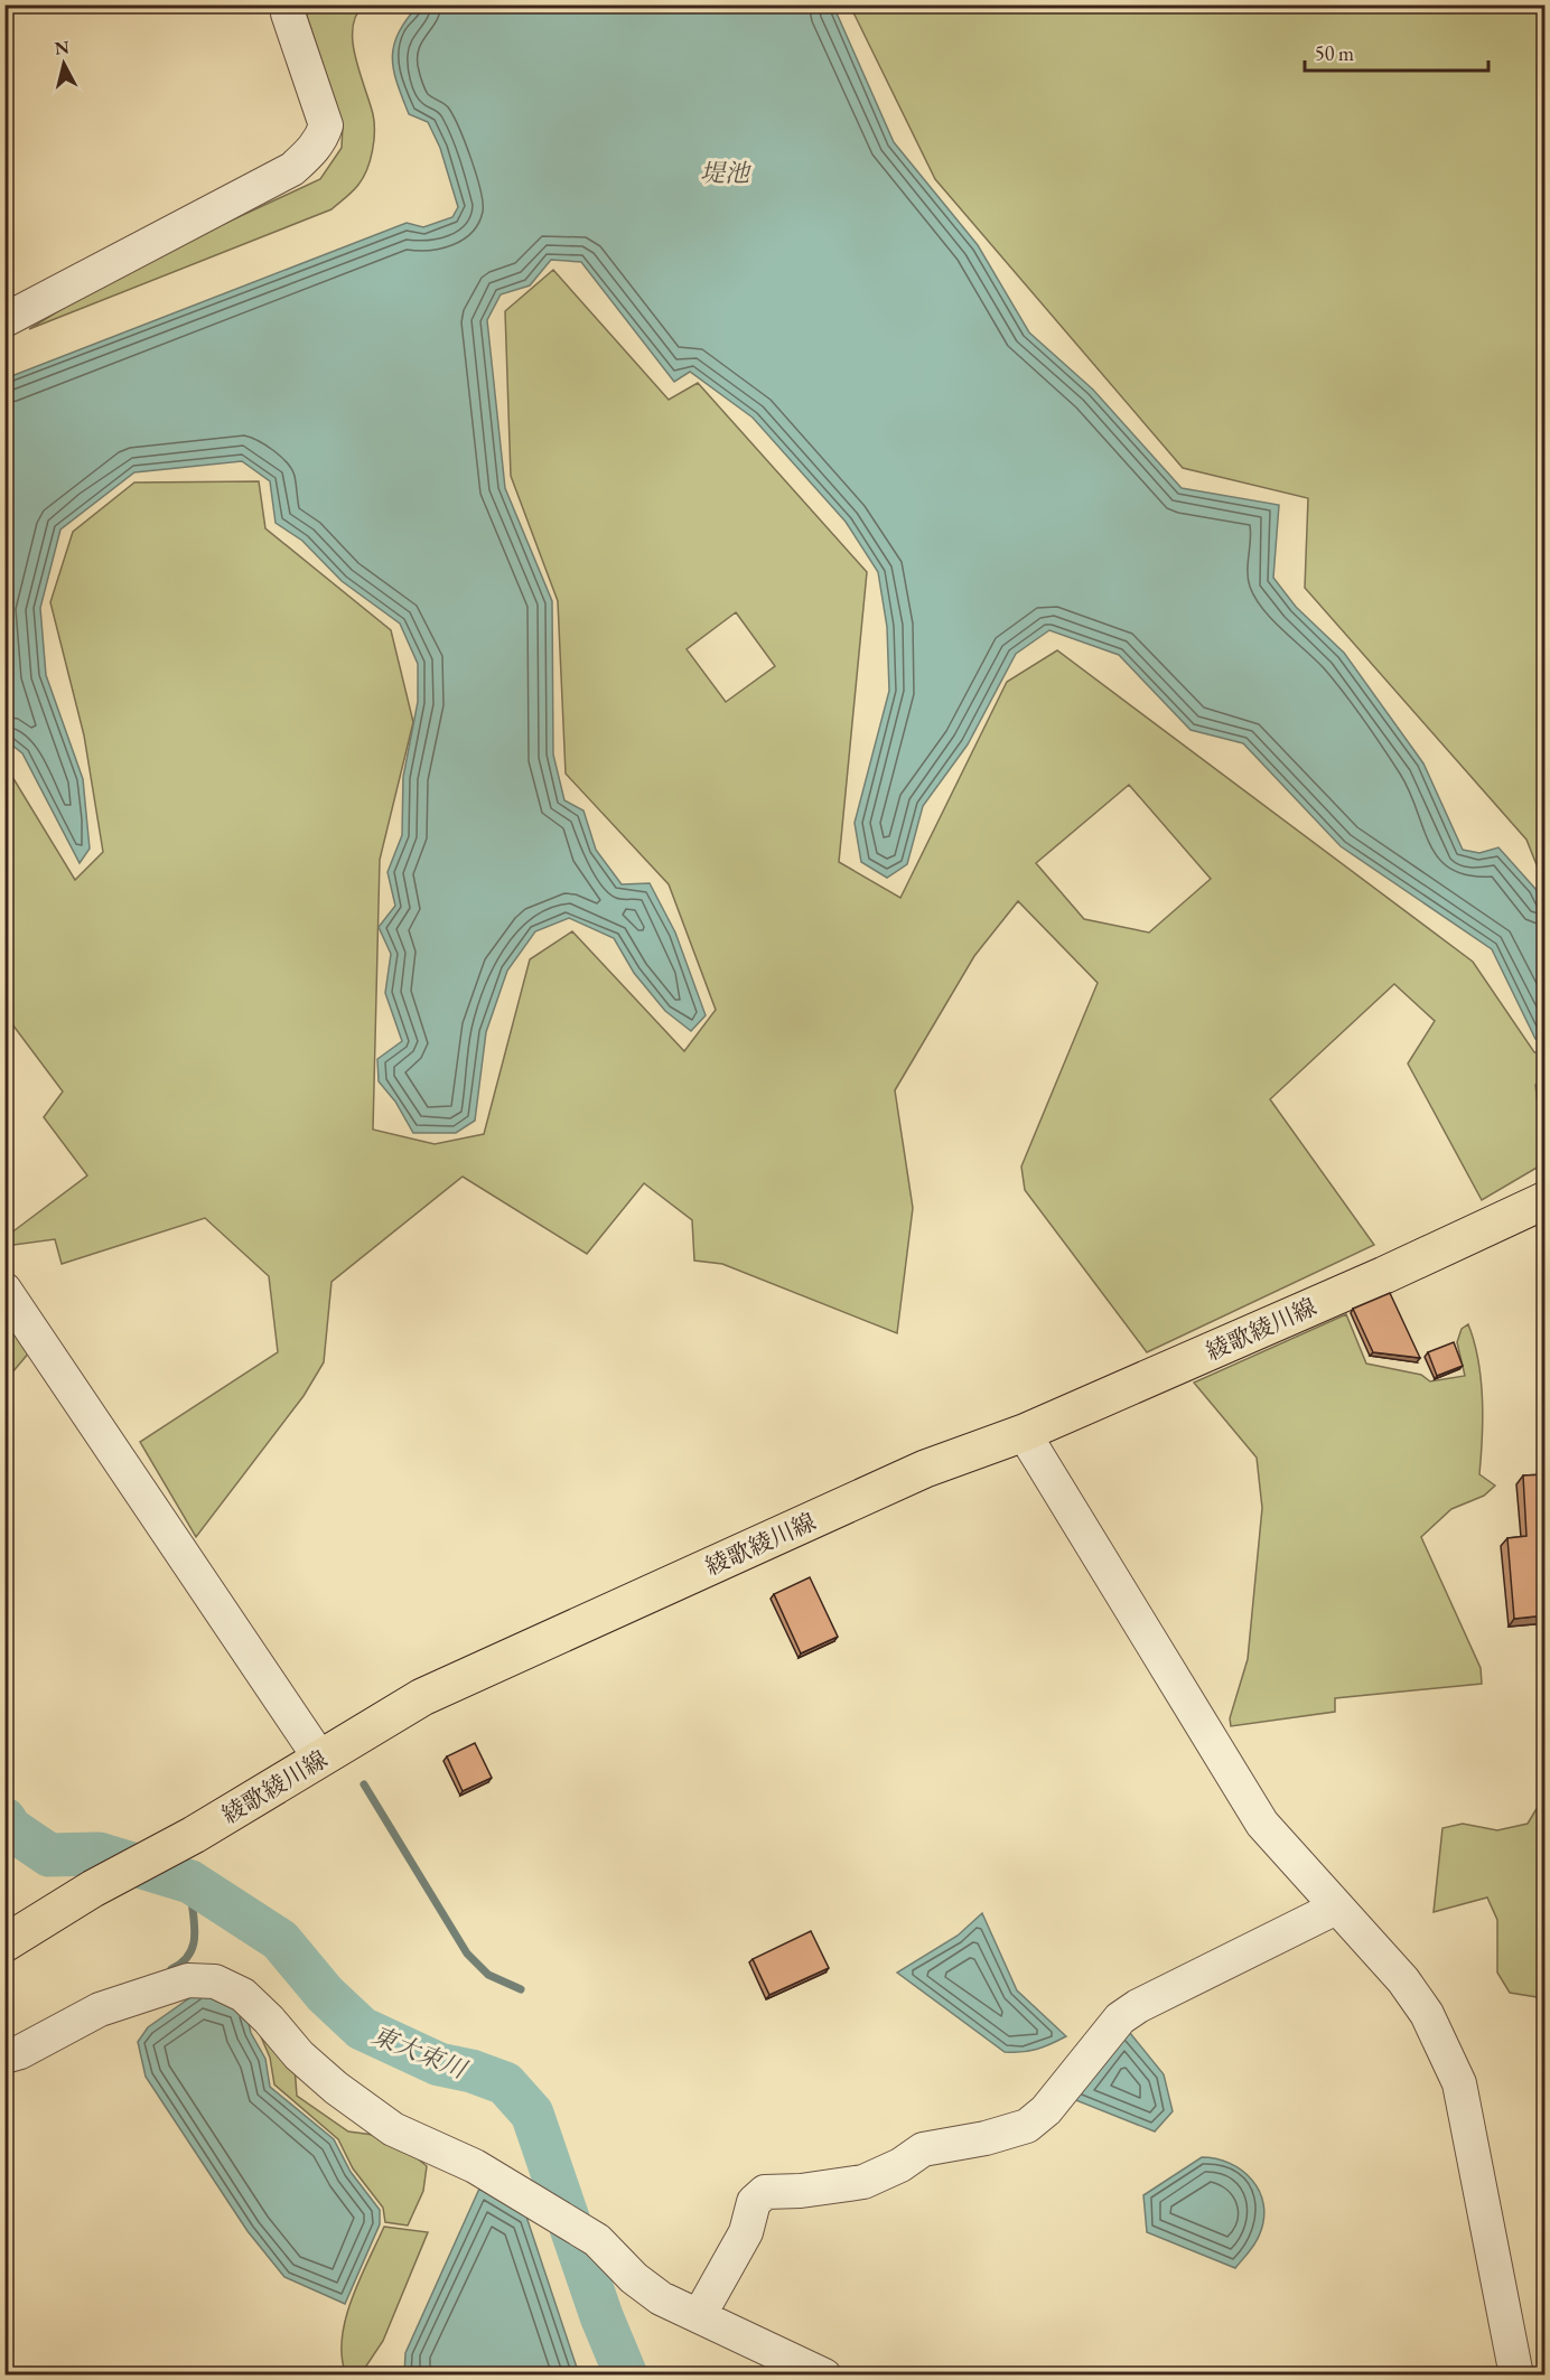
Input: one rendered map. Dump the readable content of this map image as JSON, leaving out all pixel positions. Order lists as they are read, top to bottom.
{
  "streets": {
    "main road": ["綾歌綾川線"]
  },
  "water": ["堤池", "東大束川"],
  "scale_bar": "50 m",
  "north": "top"
}
